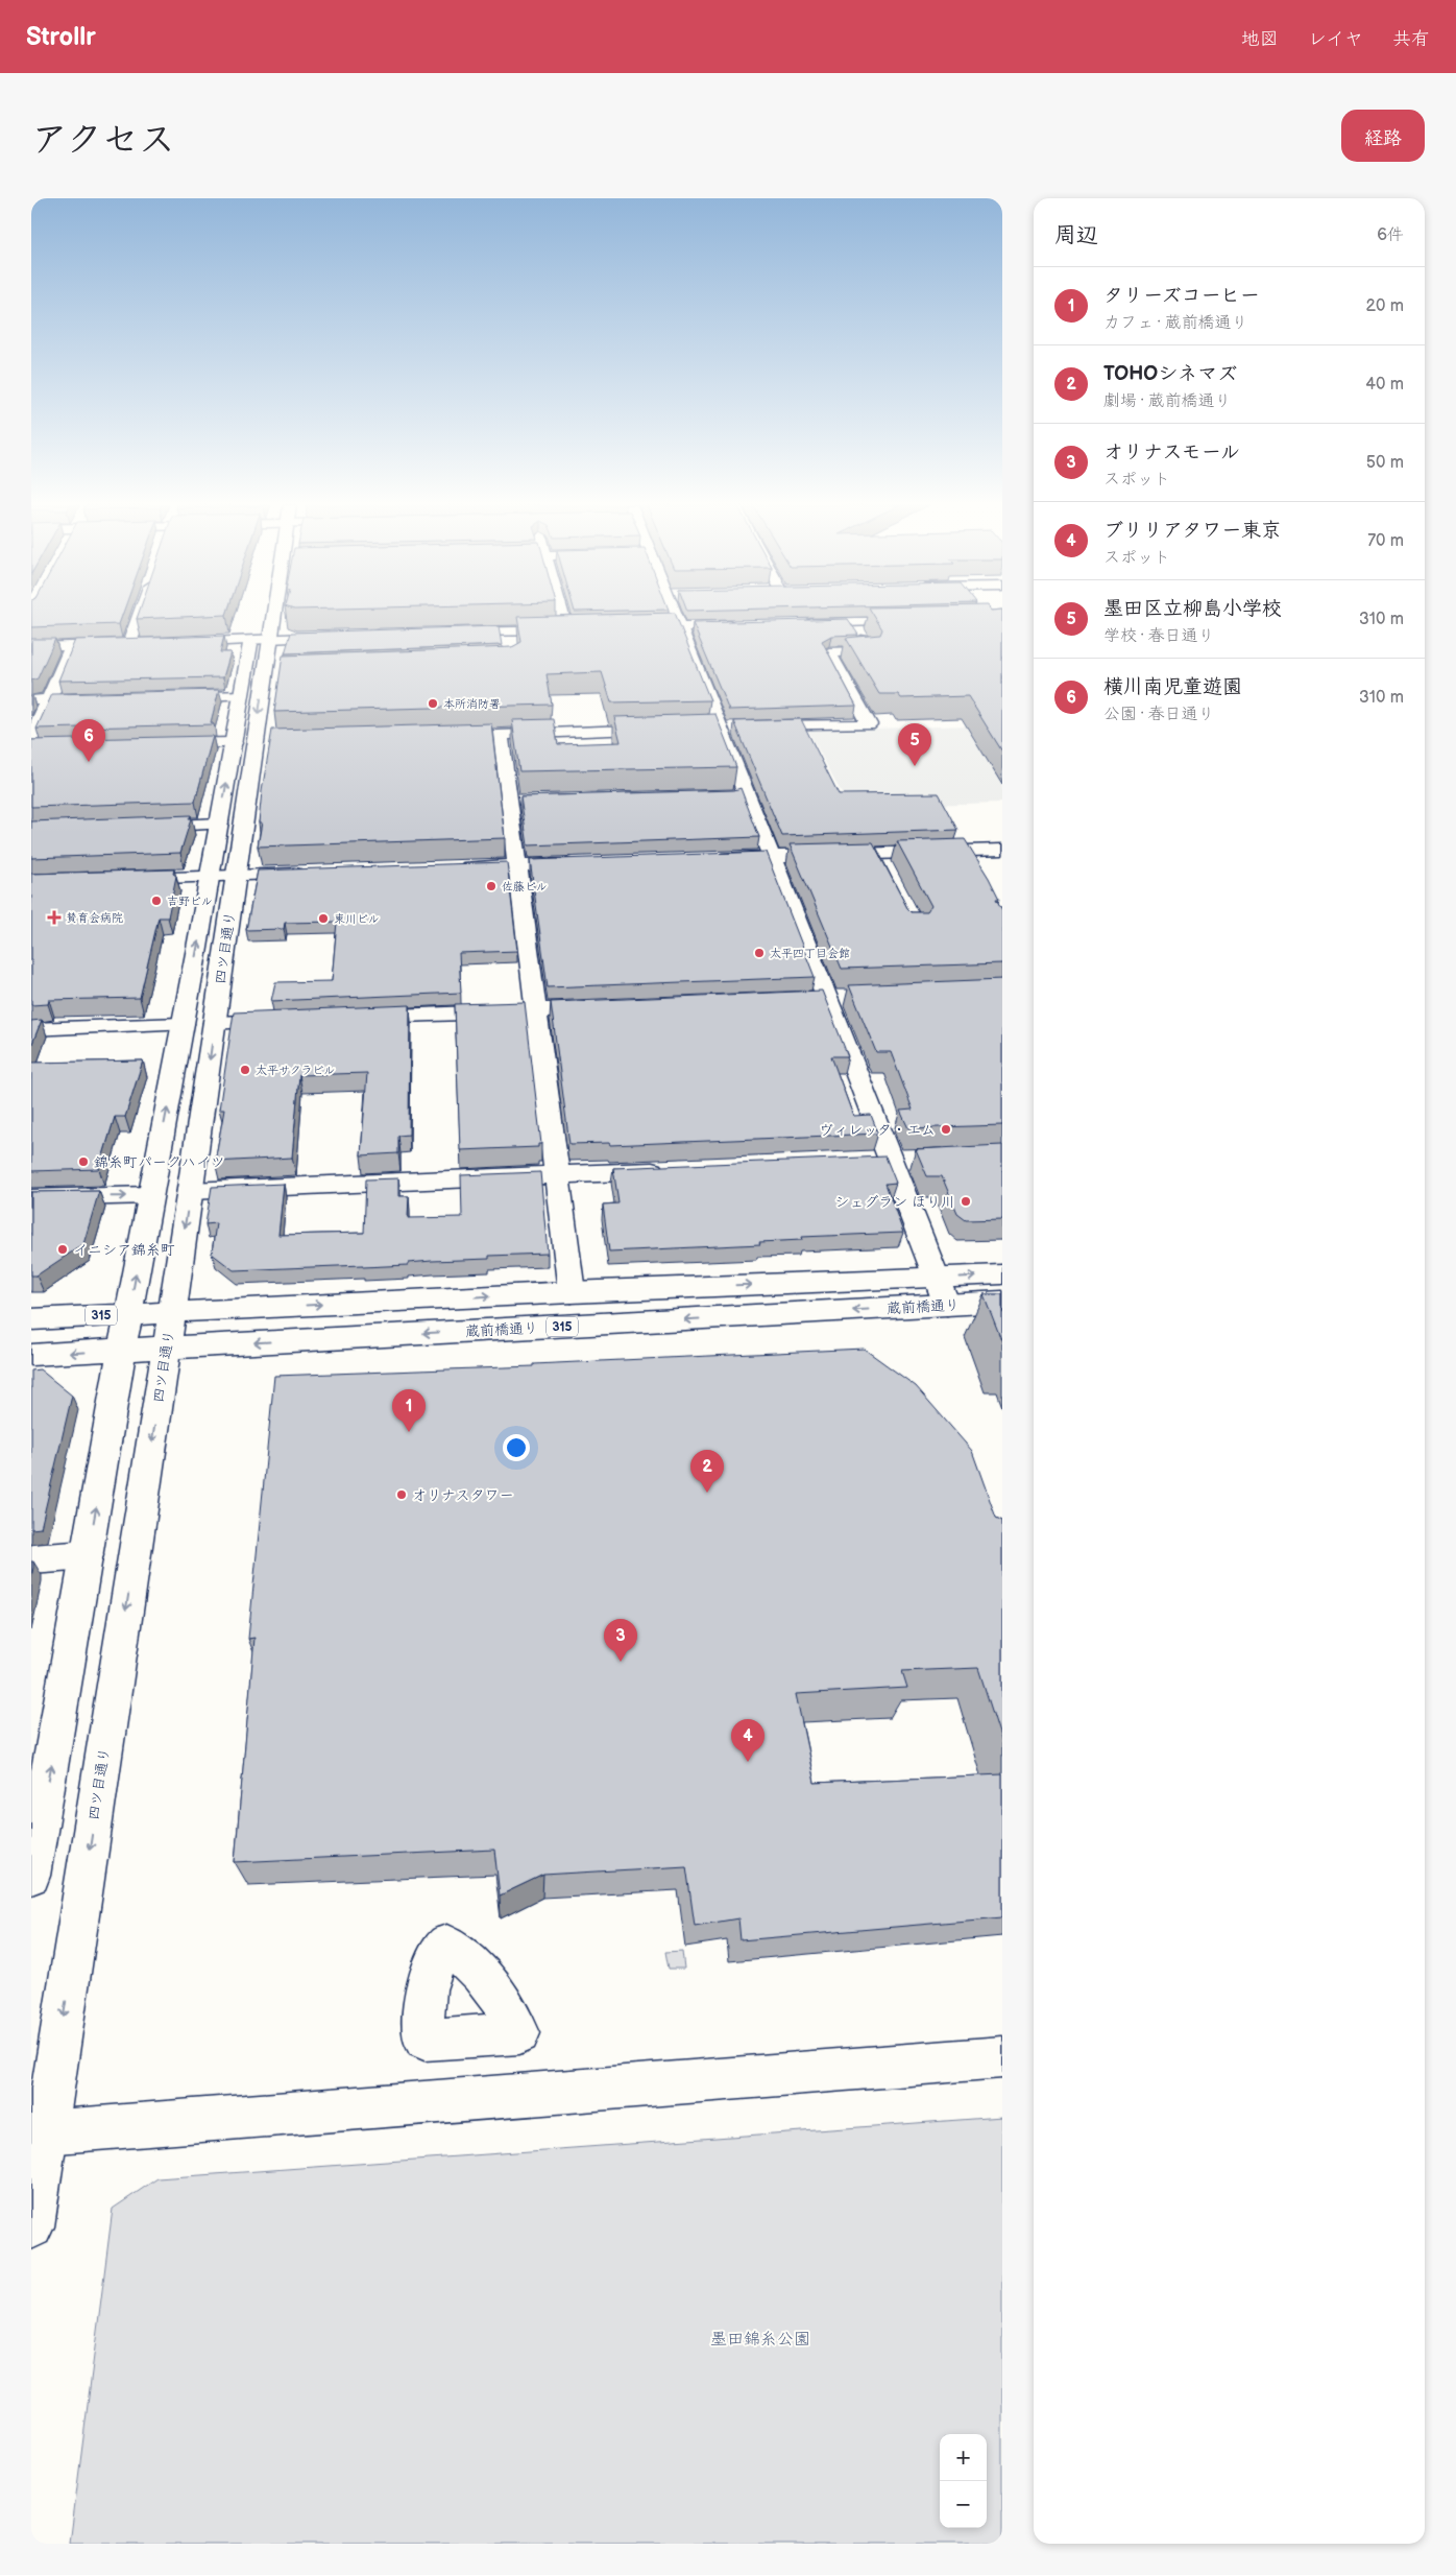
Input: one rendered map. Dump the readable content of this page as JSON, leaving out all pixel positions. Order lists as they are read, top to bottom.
{
  "streets": {
    "street": ["四ツ目通り", "蔵前橋通り", "315"]
  },
  "crossings": [
    ["四ツ目通り", "蔵前橋通り"]
  ],
  "parks": ["墨田錦糸公園"],
  "places": {
    "other": [
      "本所消防署",
      "佐藤ビル",
      "吉野ビル",
      "東川ビル",
      "太平四丁目会館",
      "太平サクラビル",
      "ヴィレッタ・エム",
      "錦糸町パークハイツ",
      "シェグラン ほり川",
      "イニシア錦糸町",
      "オリナスタワー"
    ],
    "health": ["賛育会病院"]
  },
  "page": {
    "header": "Strollr",
    "nav": ["地図", "レイヤ", "共有"],
    "title": "アクセス",
    "buttons": "経路",
    "heading": ["周辺", "6件"],
    "list": [
      {
        "mark": "1",
        "name": "タリーズコーヒー",
        "note": "カフェ · 蔵前橋通り",
        "value": "20 m"
      },
      {
        "mark": "2",
        "name": "TOHOシネマズ",
        "note": "劇場 · 蔵前橋通り",
        "value": "40 m"
      },
      {
        "mark": "3",
        "name": "オリナスモール",
        "note": "スポット",
        "value": "50 m"
      },
      {
        "mark": "4",
        "name": "ブリリアタワー東京",
        "note": "スポット",
        "value": "70 m"
      },
      {
        "mark": "5",
        "name": "墨田区立柳島小学校",
        "note": "学校 · 春日通り",
        "value": "310 m"
      },
      {
        "mark": "6",
        "name": "横川南児童遊園",
        "note": "公園 · 春日通り",
        "value": "310 m"
      }
    ],
    "pins": [
      "6",
      "5",
      "1",
      "2",
      "3",
      "4"
    ],
    "map_buttons": ["+", "−"]
  }
}
